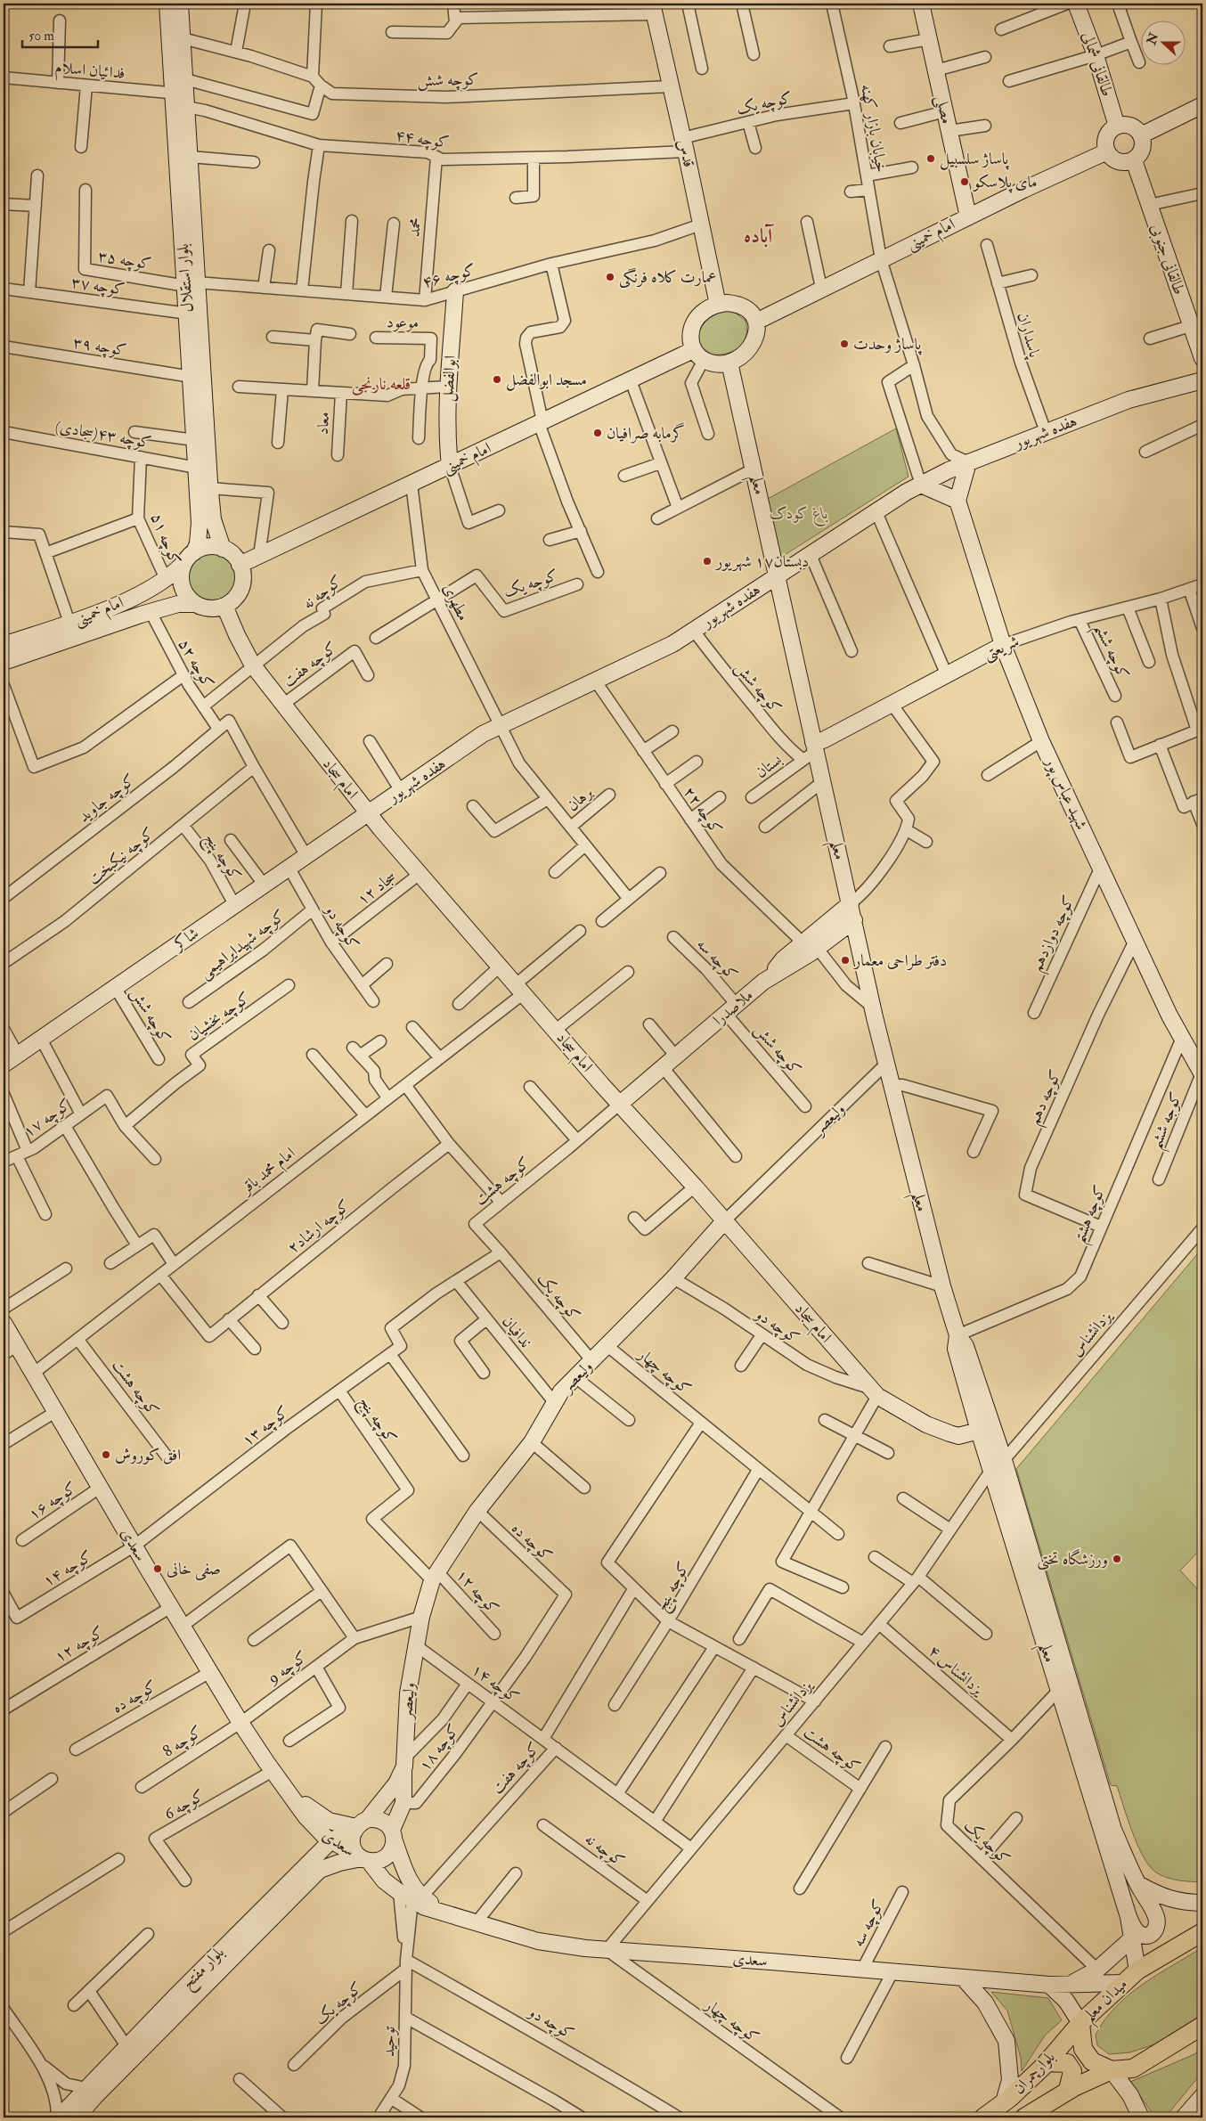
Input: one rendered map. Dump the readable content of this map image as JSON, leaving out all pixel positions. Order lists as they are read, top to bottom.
{
  "streets": {
    "main road": ["میدان معلم", "بلوارچمران"],
    "street": [
      "طالقانی شمالی",
      "فدائیان اسلام",
      "کوچه شش",
      "کوچه یک",
      "مصلی",
      "خیابان بازار کهنه",
      "کوچه ۴۴",
      "قدس",
      "محمد",
      "امام خمینی",
      "طالقانی جنوبی",
      "کوچه ۳۵",
      "کوچه ۴۶",
      "بلوار استقلال",
      "کوچه ۳۷",
      "موعود",
      "پاسداران",
      "کوچه ۳۹",
      "ابوالفضل",
      "معاد",
      "هفده شهریور",
      "کوچه ۴۳(سجادی)",
      "معلم",
      "کوچه ۵۱",
      "کوچه نه",
      "مطهری",
      "شریعتی",
      "کوچه ششم",
      "کوچه ۵۲",
      "کوچه هفت",
      "بستان",
      "امام سجاد",
      "شهید عباس پور",
      "کوچه جاوید",
      "برهان",
      "کوچه ۲۲",
      "کوچه نیکبخت",
      "کوچه پنج",
      "سجاد ۱۲",
      "کوچه دو",
      "کوچه دوازدهم",
      "شاکر",
      "کوچه شهیدایراهیمی",
      "کوچه سه",
      "ملاصدرا",
      "کوچه بخشیان",
      "کوچه دهم",
      "کوچه ۱۷",
      "ولیعصر",
      "کوجه ششم",
      "امام محمد باقر",
      "کوچه هشت",
      "کوچه هشتم",
      "کوچه ارشاد۲",
      "ندافیان",
      "یزدانشناس",
      "کوچه چهار",
      "کوچه ۱۳",
      "کوچه ۱۶",
      "کوچه ده",
      "سعدی",
      "کوچه ۱۴",
      "کوچه ۱۲",
      "کوچه 9",
      "یزدانشناس ۴",
      "کوچه 8",
      "کوچه ۱۸",
      "کوچه 6",
      "بلوار مفتح",
      "توحید"
    ]
  },
  "crossings": [
    ["طالقانی شمالی", "امام خمینی"],
    ["طالقانی شمالی", "طالقانی جنوبی"],
    ["فدائیان اسلام", "کوچه ۴۴"],
    ["فدائیان اسلام", "بلوار استقلال"],
    ["کوچه شش", "قدس"],
    ["کوچه شش", "بلوار استقلال"],
    ["کوچه شش", "هفده شهریور"],
    ["کوچه شش", "معلم"],
    ["کوچه شش", "شریعتی"],
    ["کوچه شش", "بستان"],
    ["کوچه شش", "شاکر"],
    ["کوچه شش", "کوچه سه"],
    ["کوچه شش", "ملاصدرا"],
    ["کوچه یک", "خیابان بازار کهنه"],
    ["کوچه یک", "کوچه ۴۴"],
    ["کوچه یک", "قدس"],
    ["کوچه یک", "معلم"],
    ["کوچه یک", "مطهری"],
    ["کوچه یک", "کوچه دو"],
    ["کوچه یک", "ولیعصر"],
    ["کوچه یک", "کوچه هشت"],
    ["کوچه یک", "یزدانشناس ۴"],
    ["کوچه یک", "توحید"],
    ["مصلی", "امام خمینی"],
    ["خیابان بازار کهنه", "امام خمینی"],
    ["خیابان بازار کهنه", "هفده شهریور"],
    ["کوچه ۴۴", "قدس"],
    ["کوچه ۴۴", "محمد"],
    ["کوچه ۴۴", "بلوار استقلال"],
    ["قدس", "امام خمینی"],
    ["قدس", "کوچه ۴۶"],
    ["قدس", "معلم"],
    ["محمد", "کوچه ۴۶"],
    ["امام خمینی", "طالقانی جنوبی"],
    ["امام خمینی", "بلوار استقلال"],
    ["امام خمینی", "ابوالفضل"],
    ["امام خمینی", "معلم"],
    ["امام خمینی", "کوچه ۵۱"],
    ["امام خمینی", "مطهری"],
    ["امام خمینی", "کوچه ۵۲"],
    ["امام خمینی", "امام سجاد"],
    ["کوچه ۳۵", "کوچه ۴۶"],
    ["کوچه ۳۵", "بلوار استقلال"],
    ["کوچه ۴۶", "بلوار استقلال"],
    ["کوچه ۴۶", "ابوالفضل"],
    ["بلوار استقلال", "کوچه ۳۷"],
    ["بلوار استقلال", "کوچه ۳۹"],
    ["بلوار استقلال", "کوچه ۴۳(سجادی)"],
    ["بلوار استقلال", "امام سجاد"],
    ["پاسداران", "هفده شهریور"],
    ["هفده شهریور", "معلم"],
    ["هفده شهریور", "مطهری"],
    ["هفده شهریور", "امام سجاد"],
    ["هفده شهریور", "کوچه ۲۲"],
    ["هفده شهریور", "شاکر"],
    ["کوچه ۴۳(سجادی)", "کوچه ۵۱"],
    ["معلم", "شریعتی"],
    ["معلم", "بستان"],
    ["معلم", "امام سجاد"],
    ["معلم", "ملاصدرا"],
    ["معلم", "ولیعصر"],
    ["معلم", "کوچه هشتم"],
    ["معلم", "یزدانشناس"],
    ["معلم", "میدان معلم"],
    ["کوچه نه", "مطهری"],
    ["کوچه نه", "امام سجاد"],
    ["کوچه نه", "یزدانشناس"],
    ["مطهری", "برهان"],
    ["شریعتی", "کوچه ششم"],
    ["شریعتی", "بستان"],
    ["شریعتی", "شهید عباس پور"],
    ["کوچه ۵۲", "کوچه جاوید"],
    ["کوچه هفت", "امام سجاد"],
    ["کوچه هفت", "یزدانشناس"],
    ["کوچه هفت", "سعدی"],
    ["کوچه هفت", "کوچه ۱۴"],
    ["امام سجاد", "سجاد ۱۲"],
    ["امام سجاد", "کوچه دو"],
    ["امام سجاد", "شاکر"],
    ["امام سجاد", "ملاصدرا"],
    ["امام سجاد", "ولیعصر"],
    ["امام سجاد", "امام محمد باقر"],
    ["امام سجاد", "کوچه هشت"],
    ["شهید عباس پور", "کوچه دوازدهم"],
    ["شهید عباس پور", "کوچه دهم"],
    ["شهید عباس پور", "کوجه ششم"],
    ["شهید عباس پور", "کوچه هشتم"],
    ["کوچه جاوید", "کوچه نیکبخت"],
    ["کوچه نیکبخت", "کوچه پنج"],
    ["کوچه پنج", "شاکر"],
    ["کوچه پنج", "ولیعصر"],
    ["کوچه پنج", "یزدانشناس"],
    ["کوچه پنج", "کوچه چهار"],
    ["کوچه پنج", "کوچه ۱۳"],
    ["کوچه پنج", "کوچه ۱۲"],
    ["سجاد ۱۲", "کوچه دو"],
    ["کوچه دو", "شاکر"],
    ["کوچه دو", "کوچه شهیدایراهیمی"],
    ["کوچه دو", "ولیعصر"],
    ["کوچه دو", "توحید"],
    ["کوچه سه", "ملاصدرا"],
    ["کوچه سه", "سعدی"],
    ["ملاصدرا", "کوچه هشت"],
    ["کوچه بخشیان", "کوچه ۱۷"],
    ["کوچه دهم", "کوچه هشتم"],
    ["ولیعصر", "ندافیان"],
    ["ولیعصر", "کوچه چهار"],
    ["ولیعصر", "کوچه ده"],
    ["ولیعصر", "سعدی"],
    ["ولیعصر", "کوچه ۱۴"],
    ["ولیعصر", "کوچه ۱۲"],
    ["ولیعصر", "کوچه ۱۸"],
    ["ولیعصر", "بلوار مفتح"],
    ["امام محمد باقر", "کوچه هشت"],
    ["امام محمد باقر", "کوچه ارشاد۲"],
    ["امام محمد باقر", "سعدی"],
    ["کوچه هشت", "یزدانشناس"],
    ["یزدانشناس", "کوچه چهار"],
    ["یزدانشناس", "سعدی"],
    ["یزدانشناس", "یزدانشناس ۴"],
    ["کوچه چهار", "سعدی"],
    ["کوچه ۱۳", "سعدی"],
    ["کوچه ۱۳", "کوچه ۱۴"],
    ["کوچه ۱۶", "سعدی"],
    ["کوچه ده", "سعدی"],
    ["کوچه ده", "کوچه ۱۴"],
    ["کوچه ده", "کوچه ۱۸"],
    ["سعدی", "کوچه ۱۴"],
    ["سعدی", "کوچه ۱۲"],
    ["سعدی", "کوچه 9"],
    ["سعدی", "کوچه 8"],
    ["سعدی", "کوچه 6"],
    ["سعدی", "بلوار مفتح"],
    ["سعدی", "میدان معلم"],
    ["کوچه ۱۴", "کوچه ۱۸"],
    ["کوچه 9", "کوچه 8"],
    ["میدان معلم", "بلوارچمران"]
  ],
  "districts": ["آباده", "قلعه نارنجی"],
  "parks": ["باغ کودک"],
  "places": [
    "پاساژ سلسبیل",
    "مای پلاسکو",
    "عمارت کلاه فرنگی",
    "پاساژ وحدت",
    "مسجد ابوالفضل",
    "گرمابه صرافیان",
    "دبستان۱۷ شهریور",
    "دفتر طراحی معمار",
    "افق کوروش",
    "ورزشگاه تختی",
    "صفی خانی"
  ],
  "scale_bar": "50 m",
  "north": "left"
}
